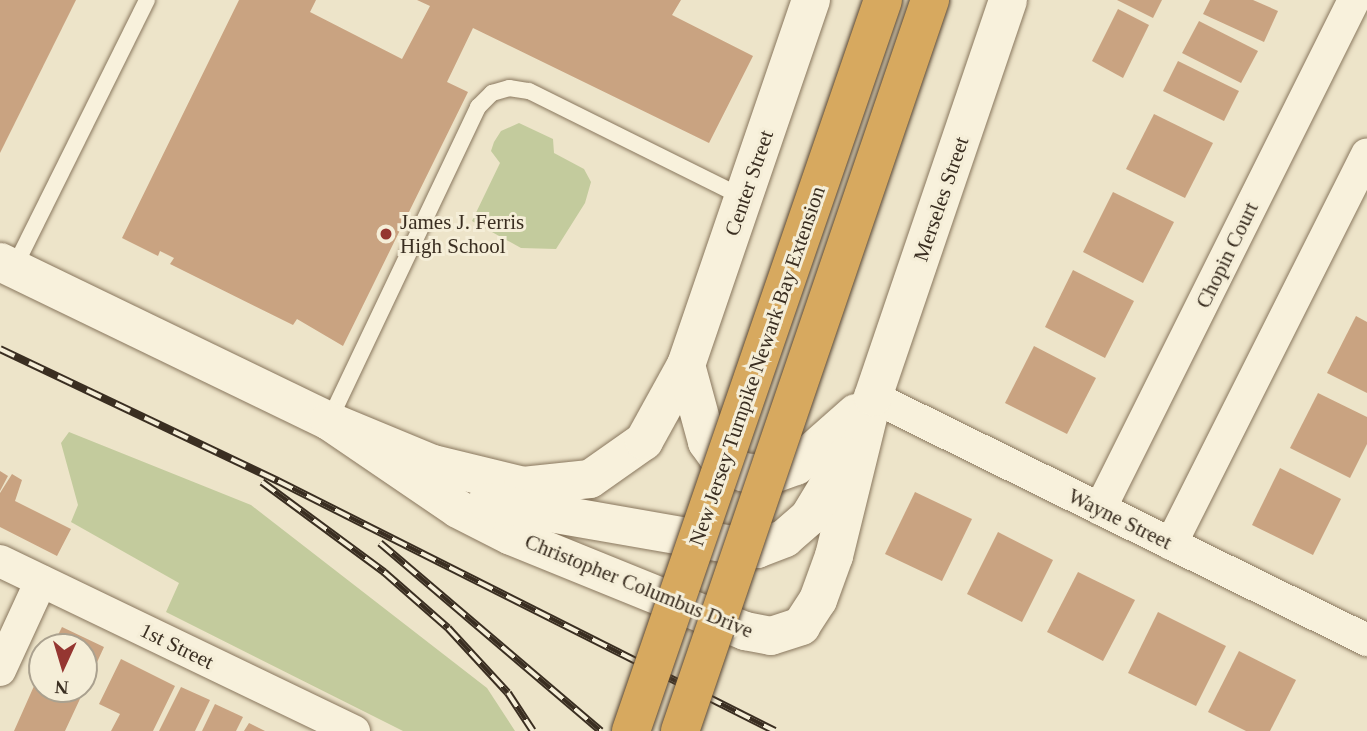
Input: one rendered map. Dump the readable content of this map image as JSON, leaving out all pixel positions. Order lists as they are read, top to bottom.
{
  "streets": {
    "highway": ["New Jersey Turnpike Newark Bay Extension"],
    "main road": ["Center Street", "Merseles Street", "Christopher Columbus Drive"],
    "street": ["Chopin Court", "Wayne Street", "1st Street"]
  },
  "crossings": [
    ["Center Street", "Christopher Columbus Drive"],
    ["Merseles Street", "Wayne Street"],
    ["Merseles Street", "Christopher Columbus Drive"],
    ["Chopin Court", "Wayne Street"],
    ["Wayne Street", "Christopher Columbus Drive"]
  ],
  "places": ["James J. Ferris High School"],
  "north": "bottom"
}
